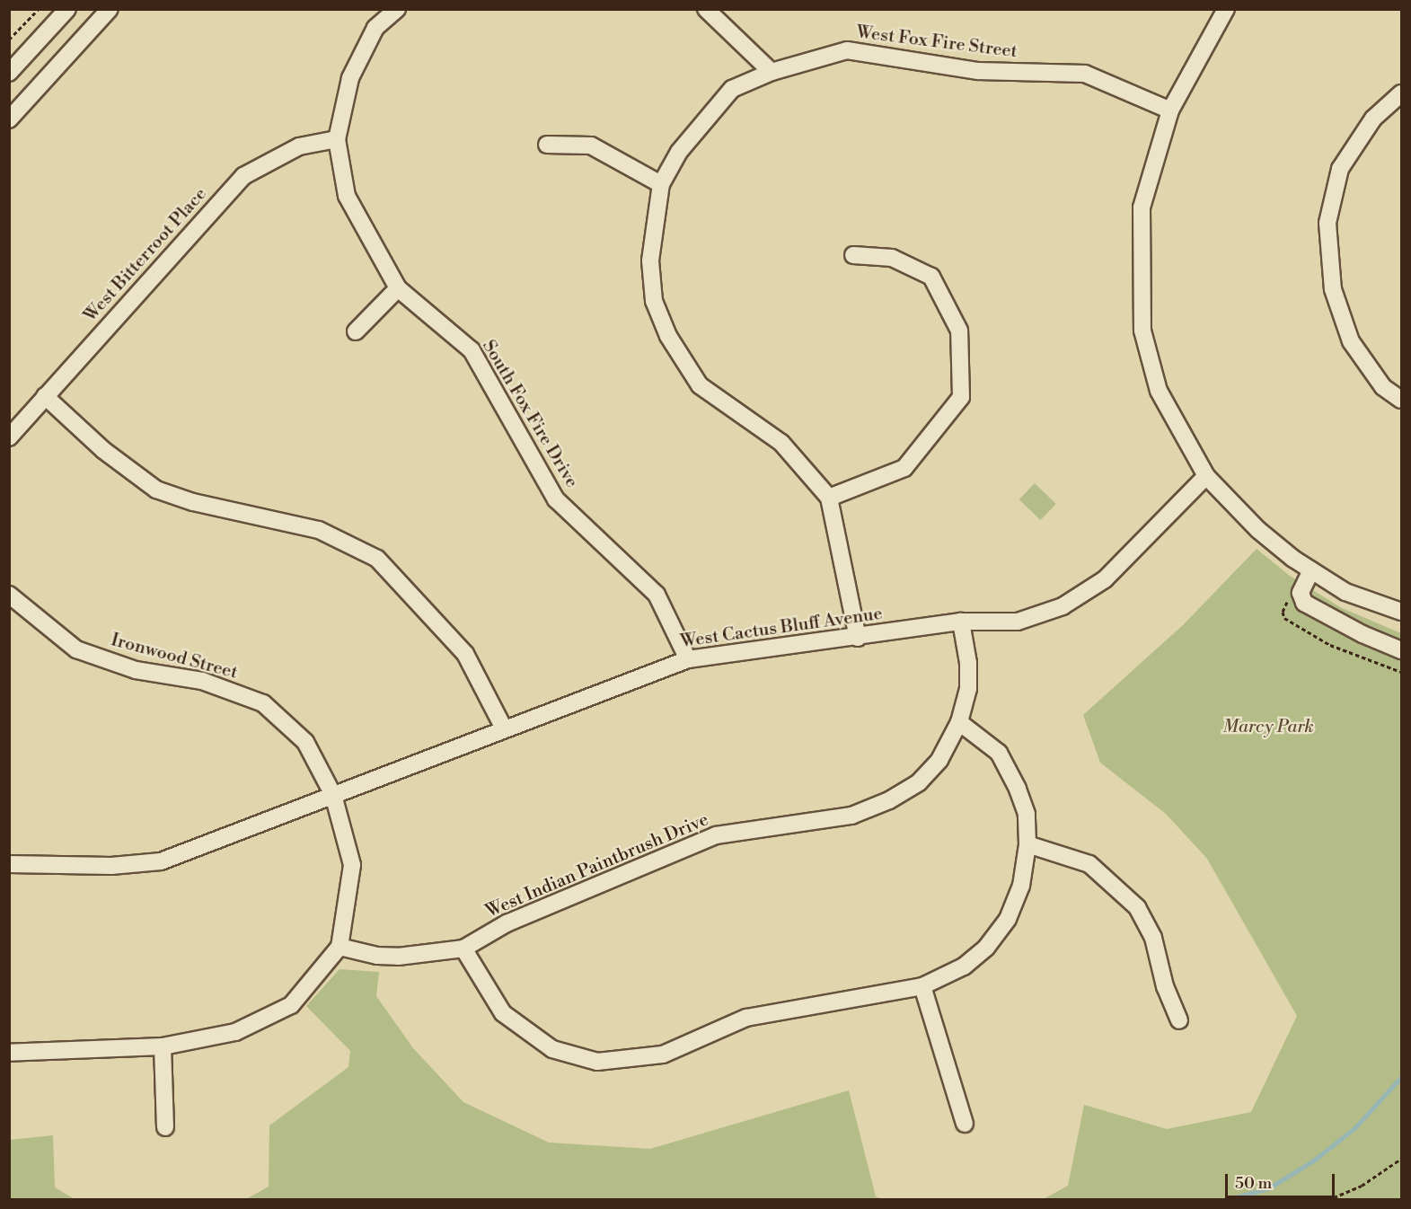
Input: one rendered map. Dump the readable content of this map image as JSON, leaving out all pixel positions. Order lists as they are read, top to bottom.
{
  "streets": {
    "street": [
      "West Fox Fire Street",
      "West Bitterroot Place",
      "South Fox Fire Drive",
      "West Cactus Bluff Avenue",
      "Ironwood Street",
      "West Indian Paintbrush Drive"
    ]
  },
  "crossings": [
    ["West Fox Fire Street", "West Cactus Bluff Avenue"],
    ["West Bitterroot Place", "South Fox Fire Drive"],
    ["South Fox Fire Drive", "West Cactus Bluff Avenue"],
    ["West Cactus Bluff Avenue", "Ironwood Street"],
    ["West Cactus Bluff Avenue", "West Indian Paintbrush Drive"],
    ["Ironwood Street", "West Indian Paintbrush Drive"]
  ],
  "parks": ["Marcy Park"],
  "scale_bar": "50 m"
}
